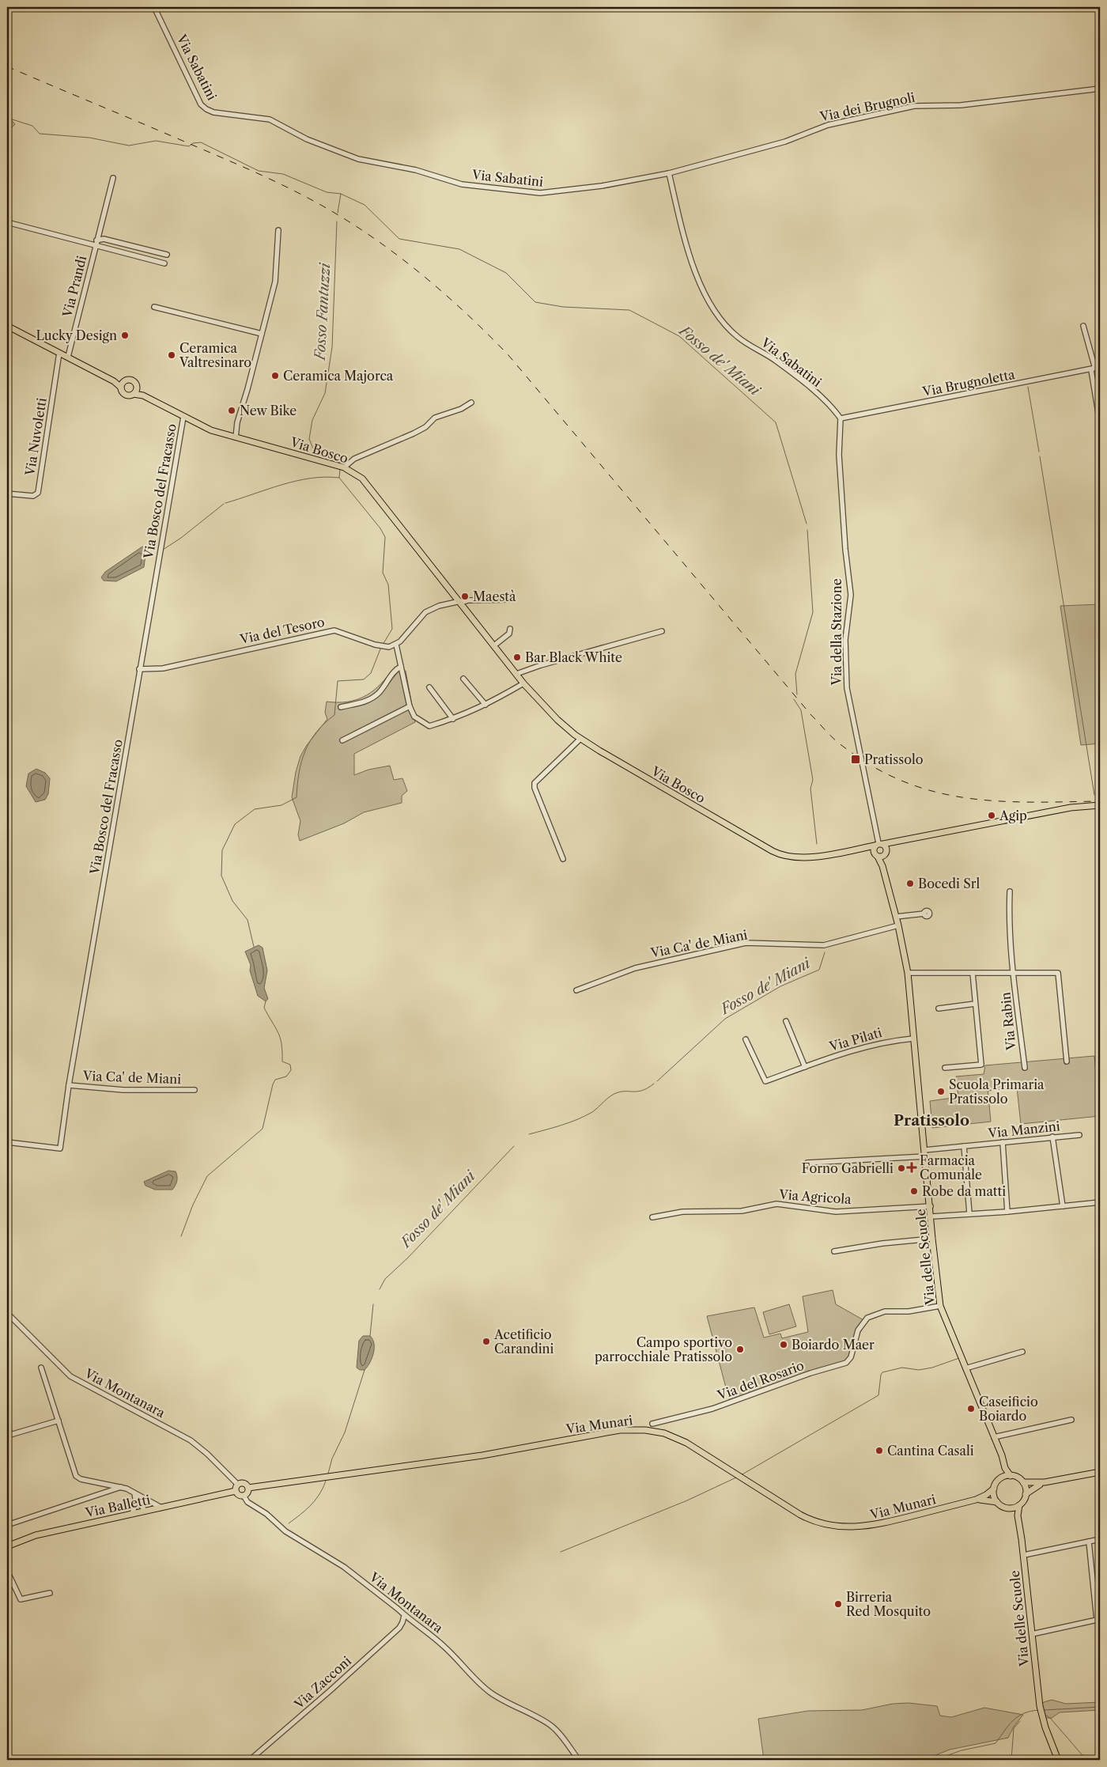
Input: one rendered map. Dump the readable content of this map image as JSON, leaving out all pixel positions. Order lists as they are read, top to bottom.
{
  "streets": {
    "main road": [
      "Via Bosco",
      "Via delle Scuole",
      "Via Munari",
      "Via Balletti"
    ],
    "street": [
      "Via Sabatini",
      "Via dei Brugnoli",
      "Via Prandi",
      "Via Brugnoletta",
      "Via Nuvoletti",
      "Via Bosco del Fracasso",
      "Via del Tesoro",
      "Via della Stazione",
      "Via Ca' de Miani",
      "Via Rabin",
      "Via Pilati",
      "Via Manzini",
      "Via Agricola",
      "Via del Rosario",
      "Via Montanara",
      "Via Zacconi"
    ]
  },
  "crossings": [
    ["Via Sabatini", "Via dei Brugnoli"],
    ["Via Sabatini", "Via Brugnoletta"],
    ["Via Sabatini", "Via della Stazione"],
    ["Via Prandi", "Via Bosco"],
    ["Via Brugnoletta", "Via della Stazione"],
    ["Via Nuvoletti", "Via Bosco"],
    ["Via Bosco", "Via Bosco del Fracasso"],
    ["Via Bosco", "Via della Stazione"],
    ["Via Bosco", "Via delle Scuole"],
    ["Via Bosco del Fracasso", "Via del Tesoro"],
    ["Via Bosco del Fracasso", "Via Ca' de Miani"],
    ["Via della Stazione", "Via delle Scuole"],
    ["Via Ca' de Miani", "Via delle Scuole"],
    ["Via Pilati", "Via delle Scuole"],
    ["Via Manzini", "Via delle Scuole"],
    ["Via Agricola", "Via delle Scuole"],
    ["Via delle Scuole", "Via del Rosario"],
    ["Via delle Scuole", "Via Munari"],
    ["Via Montanara", "Via Munari"],
    ["Via Montanara", "Via Balletti"],
    ["Via Montanara", "Via Zacconi"],
    ["Via Munari", "Via Balletti"]
  ],
  "districts": ["Pratissolo"],
  "water": ["Fosso Fantuzzi", "Fosso de' Miani"],
  "places": {
    "other": [
      "Lucky Design",
      "Ceramica Valtresinaro",
      "Ceramica Majorca",
      "New Bike",
      "Maestà",
      "Bar Black White",
      "Agip",
      "Bocedi Srl",
      "Scuola Primaria Pratissolo",
      "Forno Gabrielli",
      "Robe da matti",
      "Acetificio Carandini",
      "Boiardo Maer",
      "Campo sportivo parrocchiale Pratissolo",
      "Caseificio Boiardo",
      "Cantina Casali",
      "Birreria Red Mosquito"
    ],
    "transit": ["Pratissolo"],
    "health": ["Farmacia Comunale"]
  }
}
